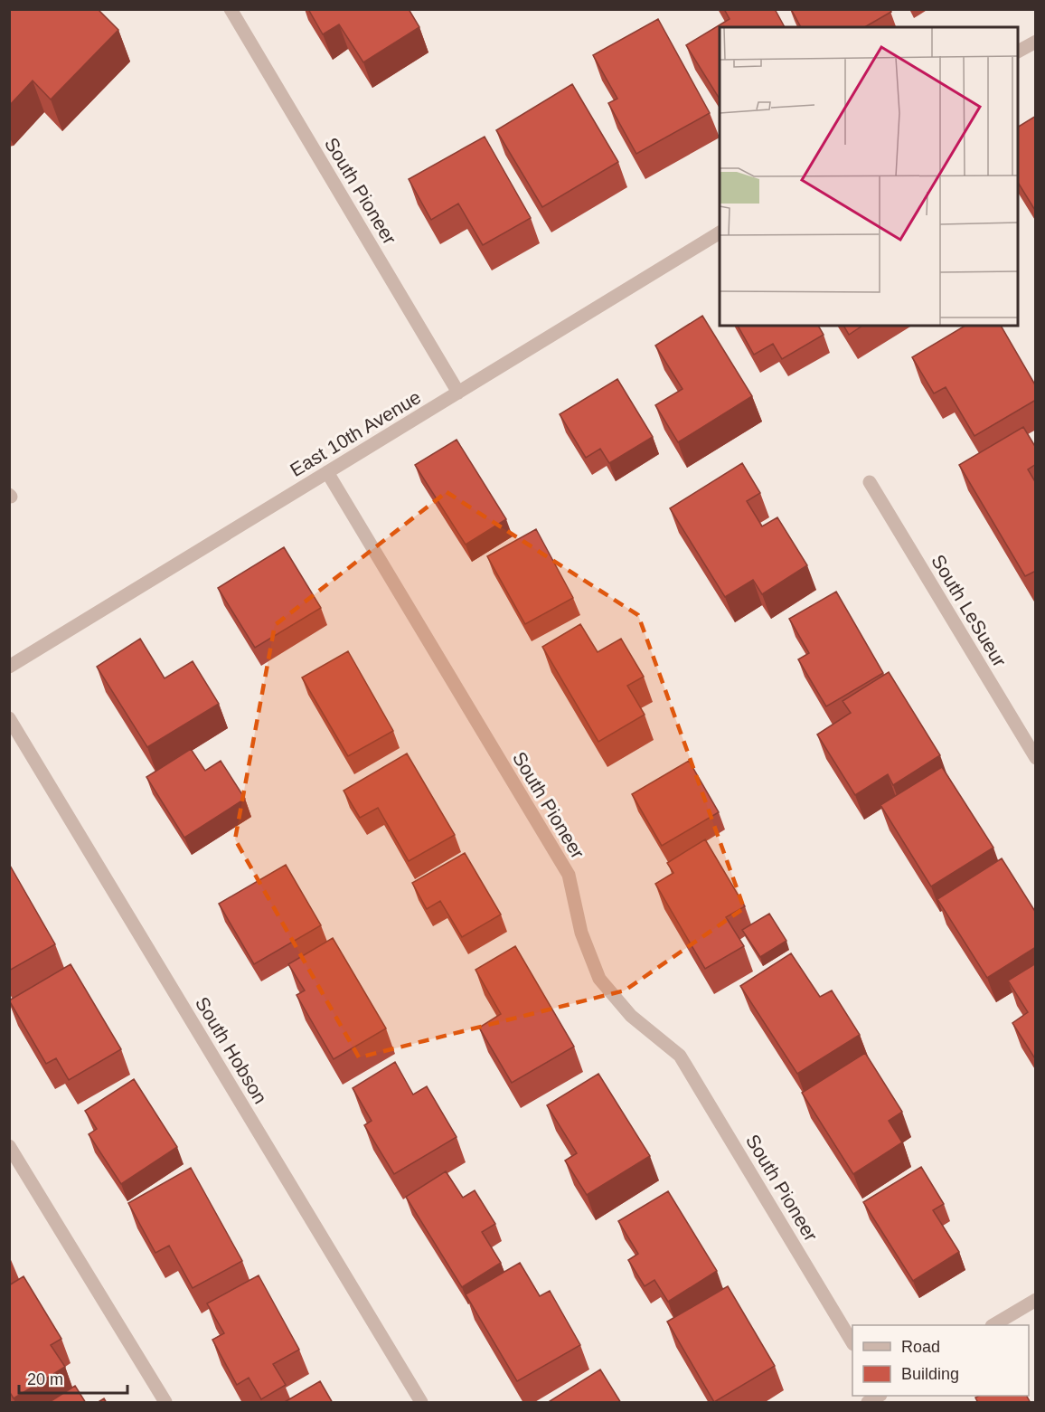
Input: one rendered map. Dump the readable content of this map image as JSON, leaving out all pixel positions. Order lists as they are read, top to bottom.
{
  "streets": {
    "street": [
      "South Pioneer",
      "East 10th Avenue",
      "South LeSueur",
      "South Hobson"
    ]
  },
  "crossings": [
    ["South Pioneer", "East 10th Avenue"]
  ],
  "legend": ["Road", "Building"],
  "scale_bar": "20 m"
}
